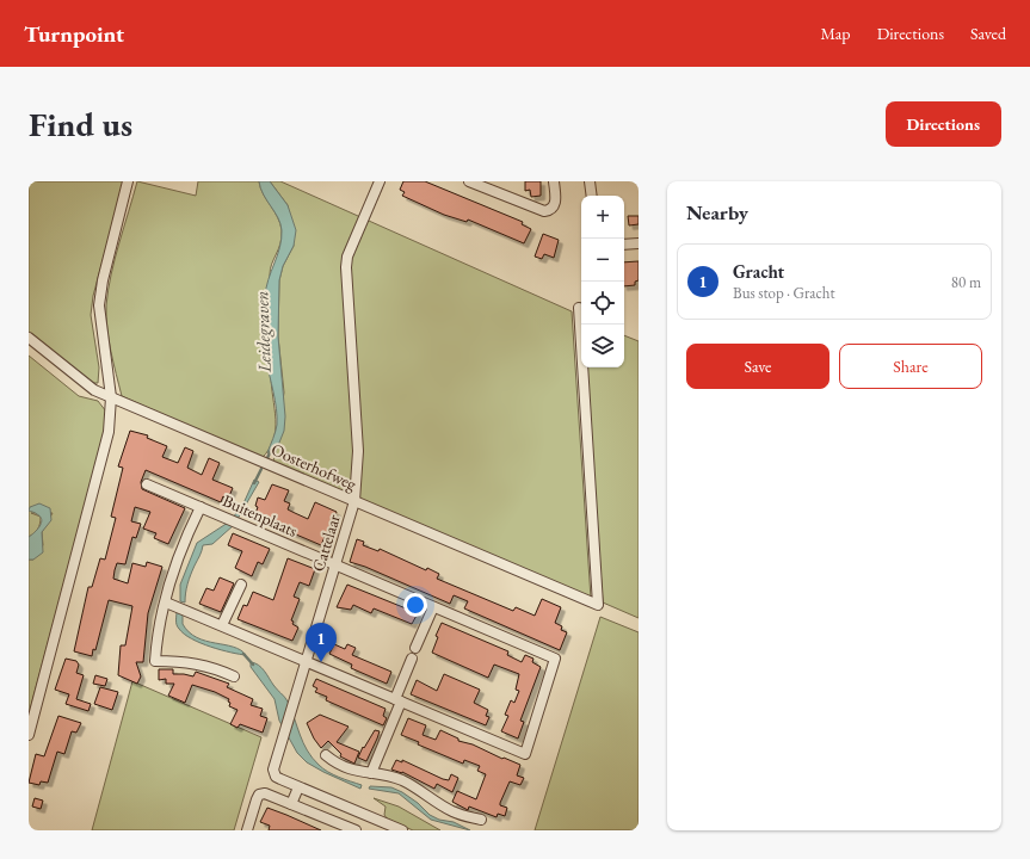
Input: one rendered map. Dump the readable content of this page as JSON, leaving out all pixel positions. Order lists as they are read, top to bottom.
{
  "streets": {
    "street": ["Oosterhofweg", "Buitenplaats", "Cattelaar"]
  },
  "crossings": [
    ["Oosterhofweg", "Cattelaar"],
    ["Buitenplaats", "Cattelaar"]
  ],
  "water": ["Leidegraven"],
  "page": {
    "header": "Turnpoint",
    "nav": ["Map", "Directions", "Saved"],
    "buttons": [
      "Directions",
      ["Save", "Share"]
    ],
    "title": "Find us",
    "heading": "Nearby",
    "map_buttons": ["+", "−"],
    "list": [
      {
        "mark": "1",
        "name": "Gracht",
        "note": "Bus stop · Gracht",
        "value": "80 m"
      }
    ],
    "pins": "1"
  }
}
